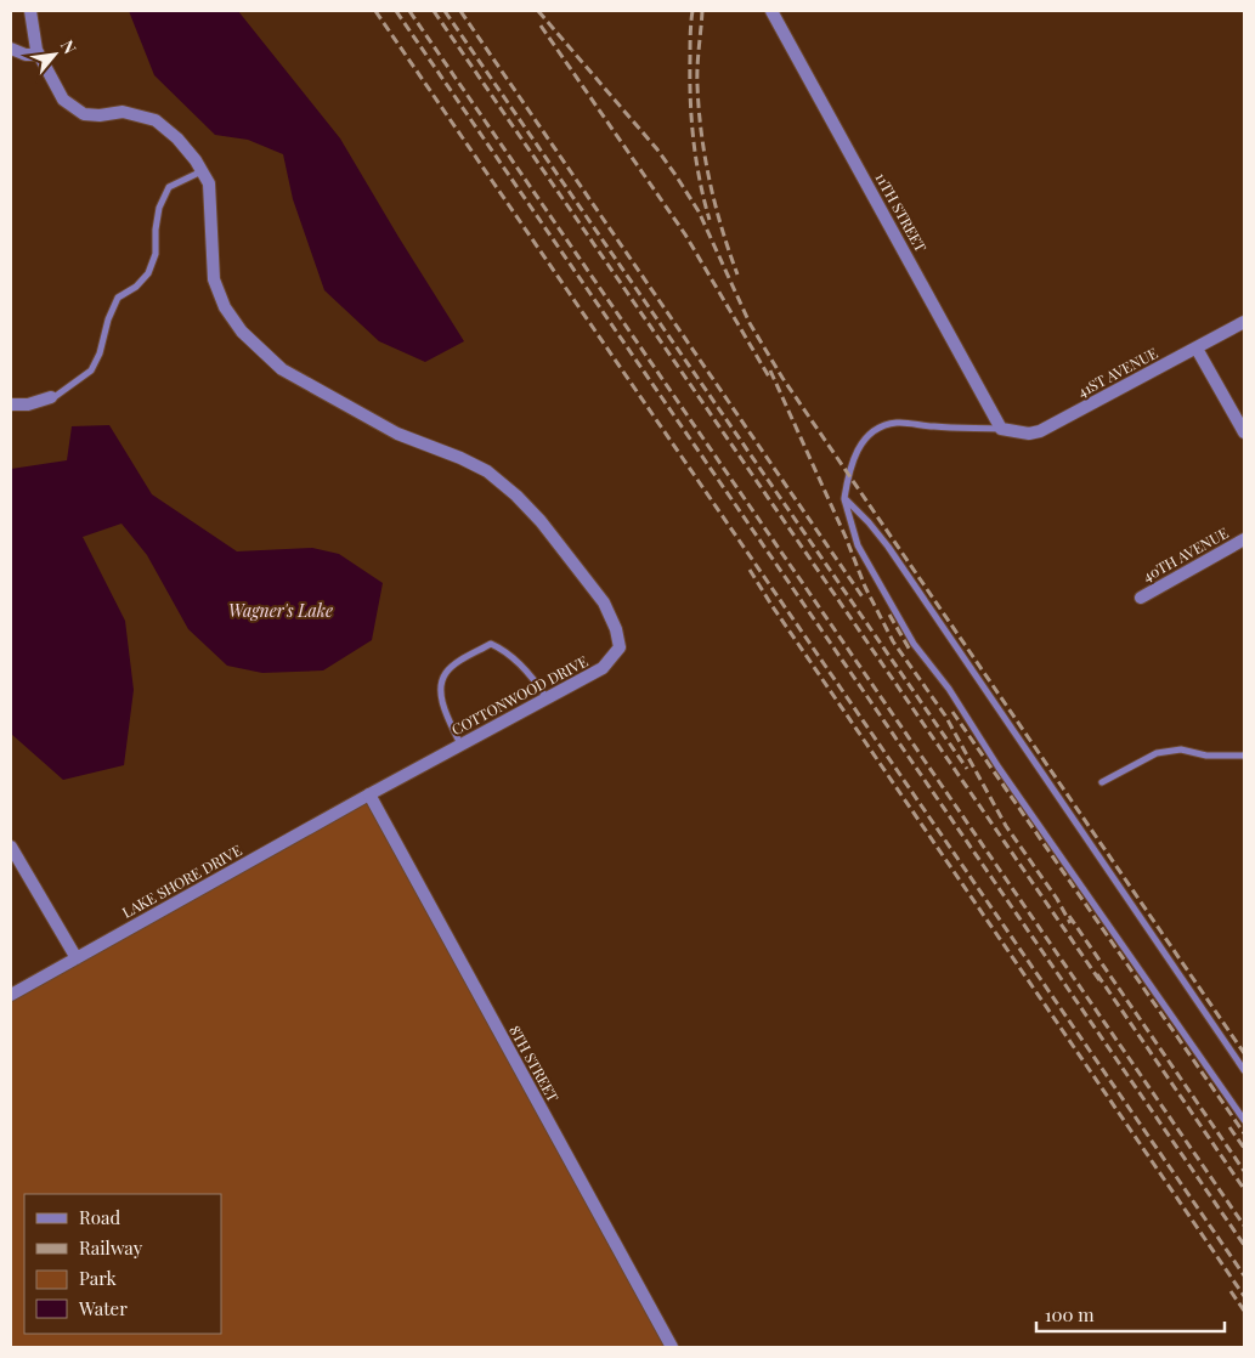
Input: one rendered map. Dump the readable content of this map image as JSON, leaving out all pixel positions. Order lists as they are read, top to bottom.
{
  "streets": {
    "street": [
      "11TH STREET",
      "41ST AVENUE",
      "40TH AVENUE",
      "COTTONWOOD DRIVE",
      "LAKE SHORE DRIVE",
      "8TH STREET"
    ]
  },
  "crossings": [
    ["11TH STREET", "41ST AVENUE"],
    ["COTTONWOOD DRIVE", "LAKE SHORE DRIVE"],
    ["COTTONWOOD DRIVE", "8TH STREET"],
    ["LAKE SHORE DRIVE", "8TH STREET"]
  ],
  "water": ["Wagner's Lake"],
  "legend": [
    "Road",
    "Railway",
    "Park",
    "Water"
  ],
  "scale_bar": "100 m",
  "north": "top right"
}
